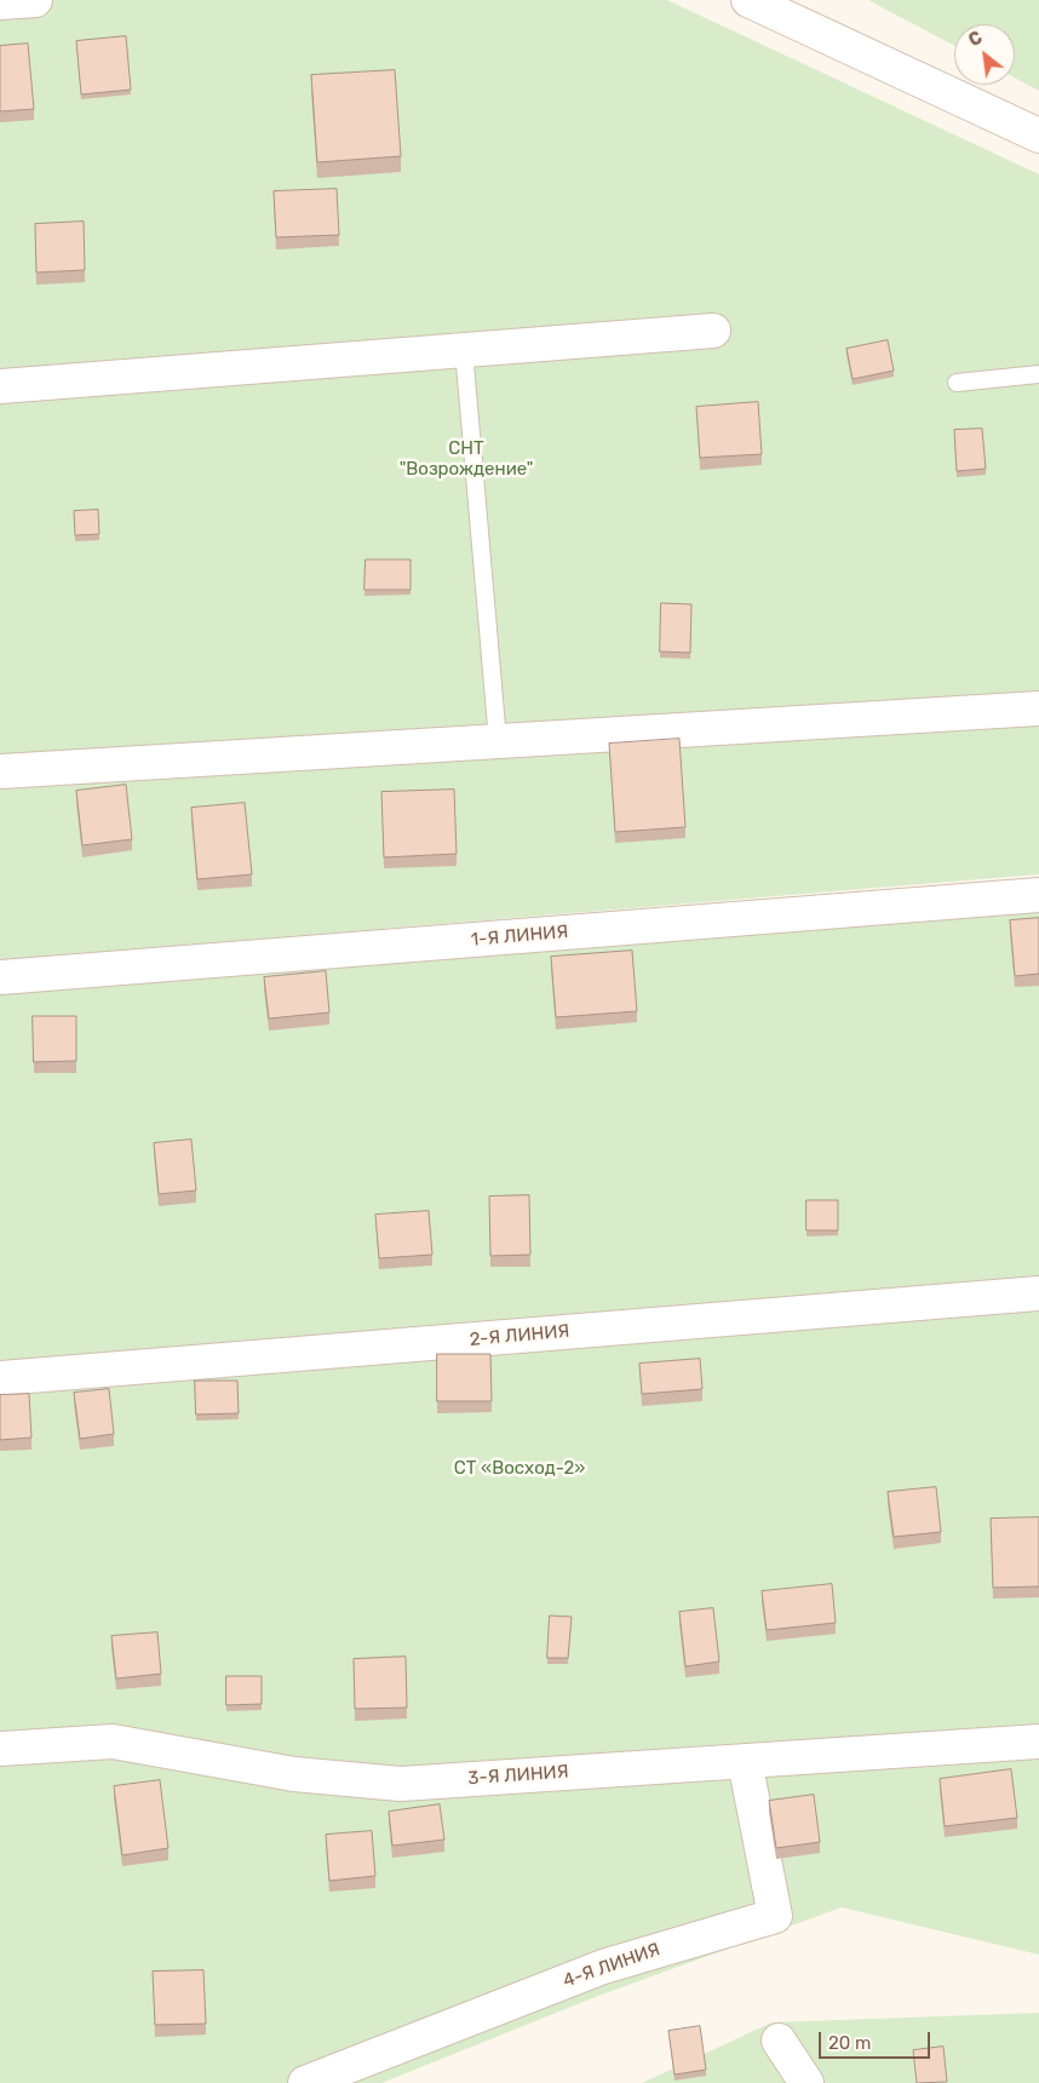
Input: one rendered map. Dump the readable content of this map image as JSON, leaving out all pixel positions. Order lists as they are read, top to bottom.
{
  "streets": {
    "street": [
      "1-Я ЛИНИЯ",
      "2-Я ЛИНИЯ",
      "3-Я ЛИНИЯ",
      "4-Я ЛИНИЯ"
    ]
  },
  "crossings": [
    ["3-Я ЛИНИЯ", "4-Я ЛИНИЯ"]
  ],
  "parks": ["СНТ \"Возрождение\"", "СТ «Восход-2»"],
  "scale_bar": "20 m",
  "north": "top left"
}
